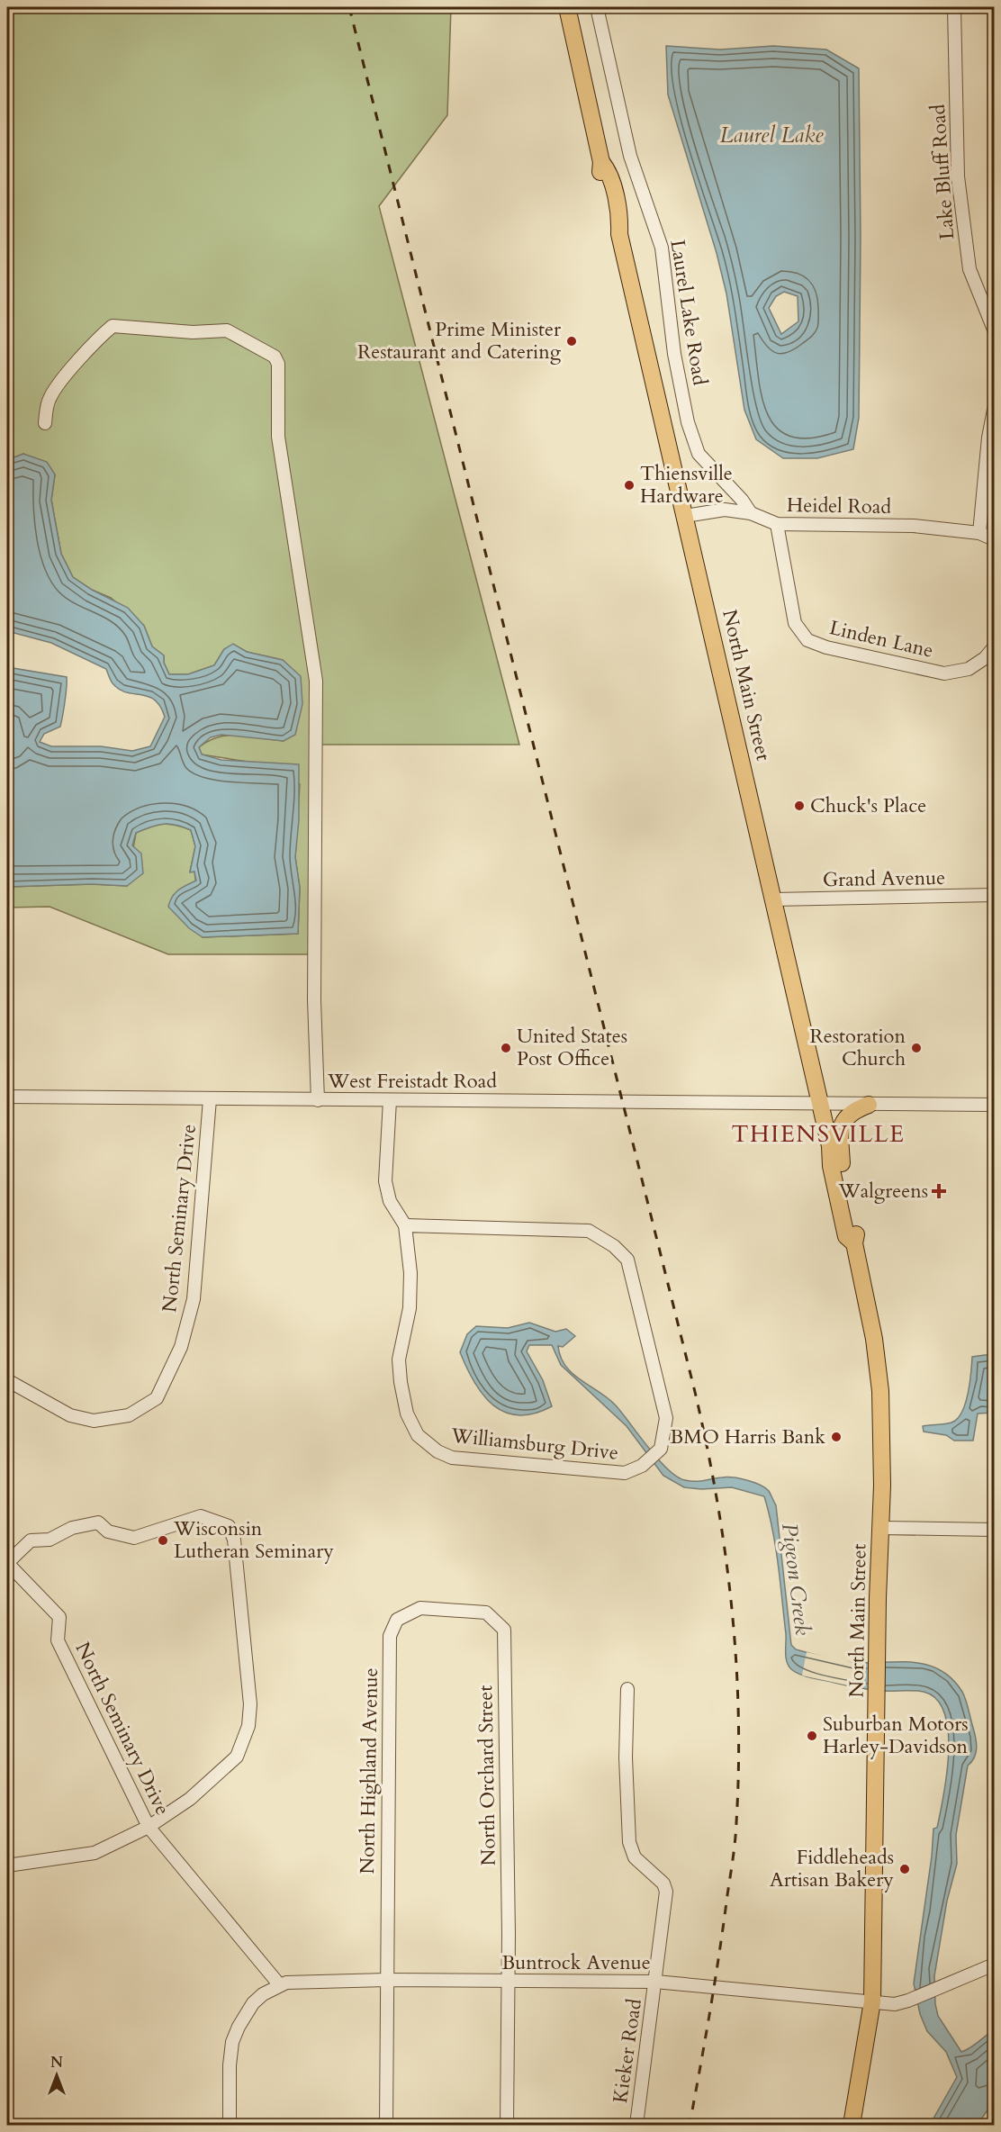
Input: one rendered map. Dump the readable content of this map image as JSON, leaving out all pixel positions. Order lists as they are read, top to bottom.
{
  "streets": {
    "main road": ["North Main Street"],
    "street": [
      "Lake Bluff Road",
      "Laurel Lake Road",
      "Heidel Road",
      "Linden Lane",
      "Grand Avenue",
      "West Freistadt Road",
      "North Seminary Drive",
      "Williamsburg Drive",
      "North Highland Avenue",
      "North Orchard Street",
      "Buntrock Avenue",
      "Kieker Road"
    ]
  },
  "crossings": [
    ["Laurel Lake Road", "Heidel Road"],
    ["Heidel Road", "Linden Lane"],
    ["Heidel Road", "North Main Street"],
    ["North Main Street", "Grand Avenue"],
    ["North Main Street", "West Freistadt Road"],
    ["North Main Street", "Buntrock Avenue"],
    ["West Freistadt Road", "North Seminary Drive"],
    ["West Freistadt Road", "Williamsburg Drive"],
    ["North Seminary Drive", "Buntrock Avenue"],
    ["North Highland Avenue", "North Orchard Street"],
    ["North Highland Avenue", "Buntrock Avenue"],
    ["North Orchard Street", "Buntrock Avenue"],
    ["Buntrock Avenue", "Kieker Road"]
  ],
  "districts": ["THIENSVILLE"],
  "water": ["Laurel Lake", "Pigeon Creek"],
  "places": {
    "other": [
      "Prime Minister Restaurant and Catering",
      "Thiensville Hardware",
      "Chuck's Place",
      "United States Post Office",
      "Restoration Church",
      "BMO Harris Bank",
      "Wisconsin Lutheran Seminary",
      "Suburban Motors Harley-Davidson",
      "Fiddleheads Artisan Bakery"
    ],
    "health": ["Walgreens"]
  },
  "north": "top"
}
